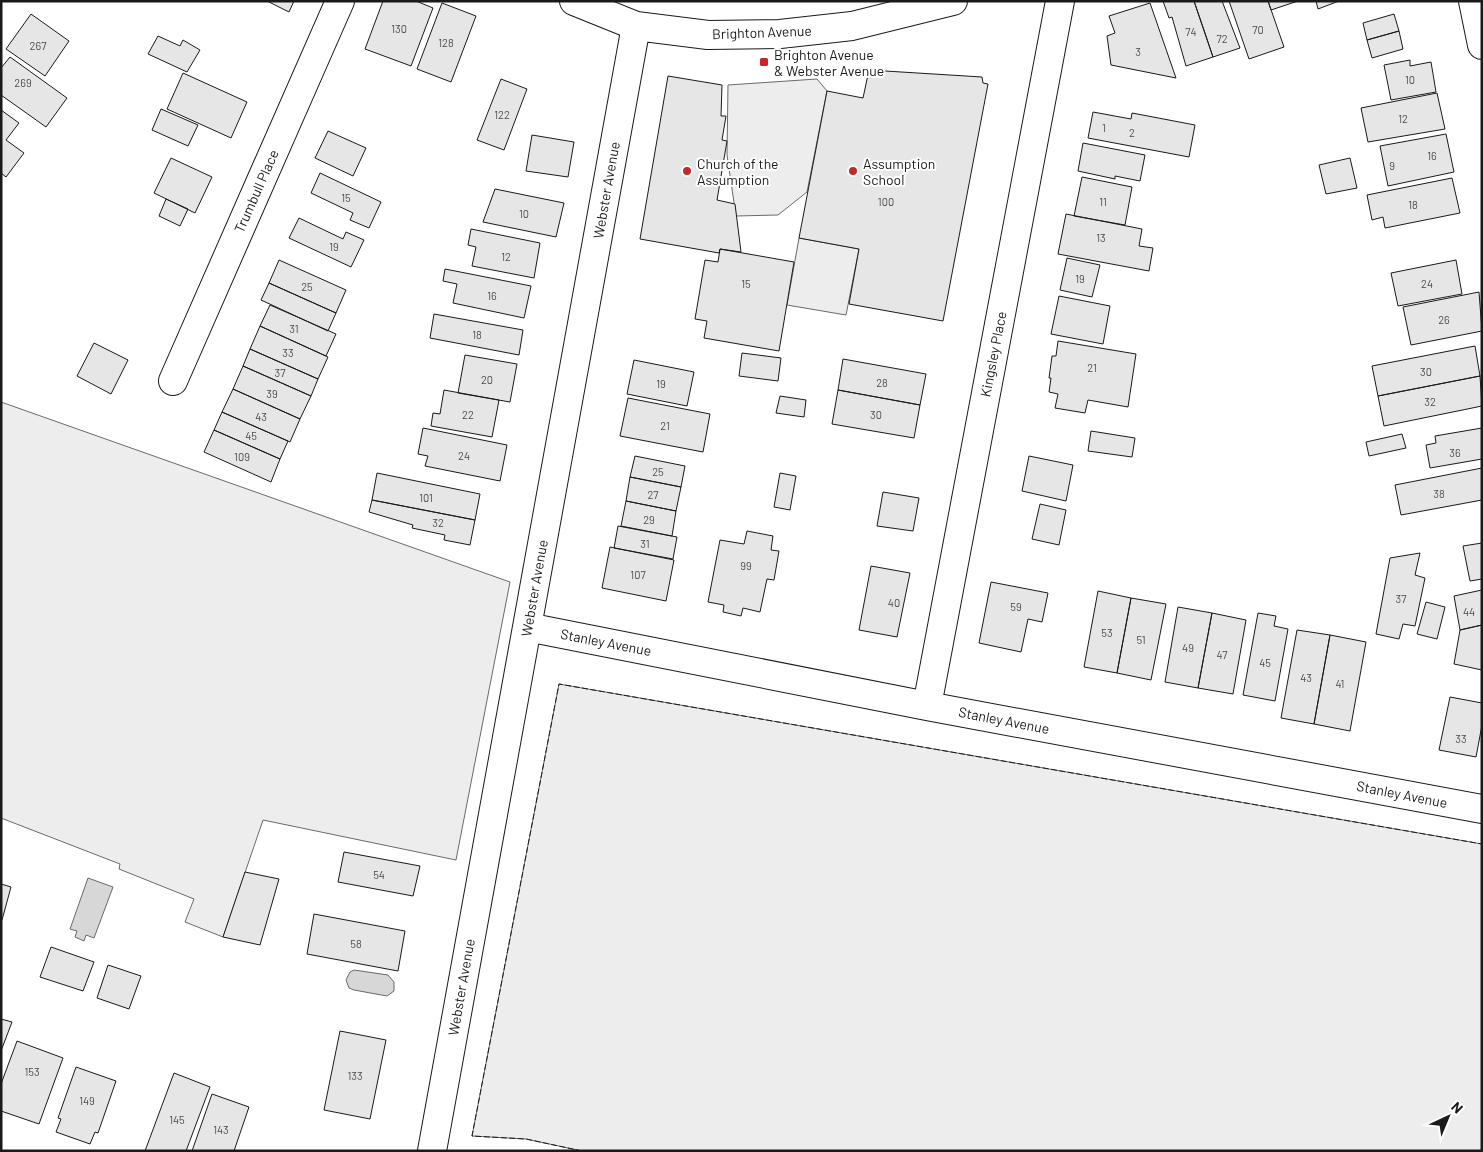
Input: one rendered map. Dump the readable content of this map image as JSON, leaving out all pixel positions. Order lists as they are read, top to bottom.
{
  "streets": {
    "street": [
      "Brighton Avenue",
      "Webster Avenue",
      "Trumbull Place",
      "Kingsley Place",
      "Stanley Avenue"
    ]
  },
  "crossings": [
    ["Brighton Avenue", "Webster Avenue"],
    ["Webster Avenue", "Stanley Avenue"],
    ["Kingsley Place", "Stanley Avenue"]
  ],
  "places": {
    "transit": ["Brighton Avenue & Webster Avenue"],
    "other": ["Church of the Assumption", "Assumption School"]
  },
  "house_numbers": [
    "130",
    "70",
    "74",
    "72",
    "128",
    "267",
    "3",
    "10",
    "269",
    "122",
    "12",
    "1",
    "2",
    "16",
    "9",
    "15",
    "100",
    "11",
    "18",
    "10",
    "13",
    "19",
    "12",
    "19",
    "15",
    "24",
    "25",
    "16",
    "26",
    "31",
    "18",
    "33",
    "21",
    "30",
    "37",
    "20",
    "28",
    "19",
    "39",
    "32",
    "22",
    "30",
    "43",
    "21",
    "45",
    "36",
    "24",
    "109",
    "25",
    "38",
    "27",
    "101",
    "29",
    "32",
    "31",
    "99",
    "107",
    "37",
    "40",
    "59",
    "44",
    "53",
    "51",
    "49",
    "47",
    "45",
    "43",
    "41",
    "33",
    "54",
    "58",
    "153",
    "133",
    "149",
    "145",
    "143"
  ],
  "north": "top right"
}
